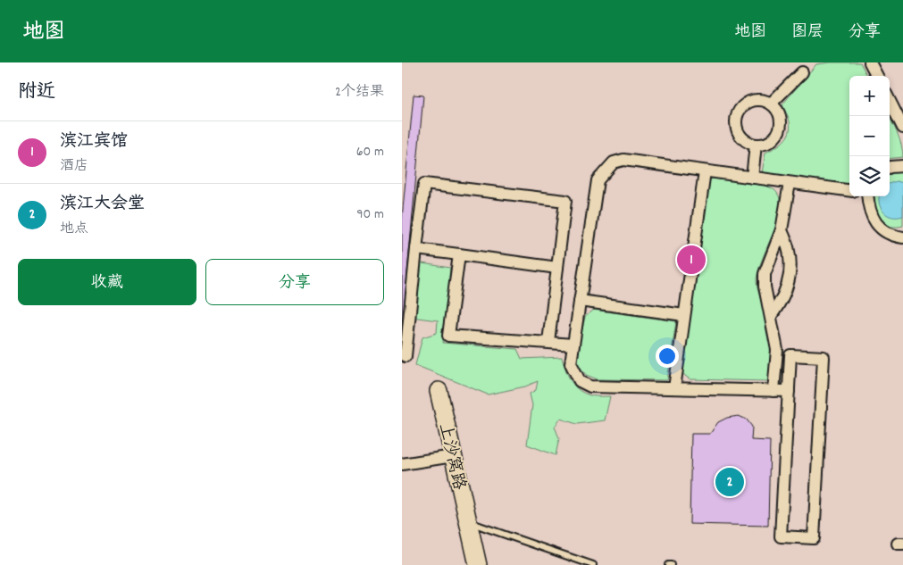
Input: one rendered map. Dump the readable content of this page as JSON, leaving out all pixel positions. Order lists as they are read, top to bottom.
{
  "streets": {
    "street": ["上沙窝路"]
  },
  "page": {
    "header": "地图",
    "nav": ["地图", "图层", "分享"],
    "heading": ["附近", "2个结果"],
    "map_buttons": ["+", "−"],
    "list": [
      {
        "mark": "1",
        "name": "滨江宾馆",
        "note": "酒店",
        "value": "60 m"
      },
      {
        "mark": "2",
        "name": "滨江大会堂",
        "note": "地点",
        "value": "90 m"
      }
    ],
    "pins": ["1", "2"],
    "buttons": ["收藏", "分享"]
  }
}
